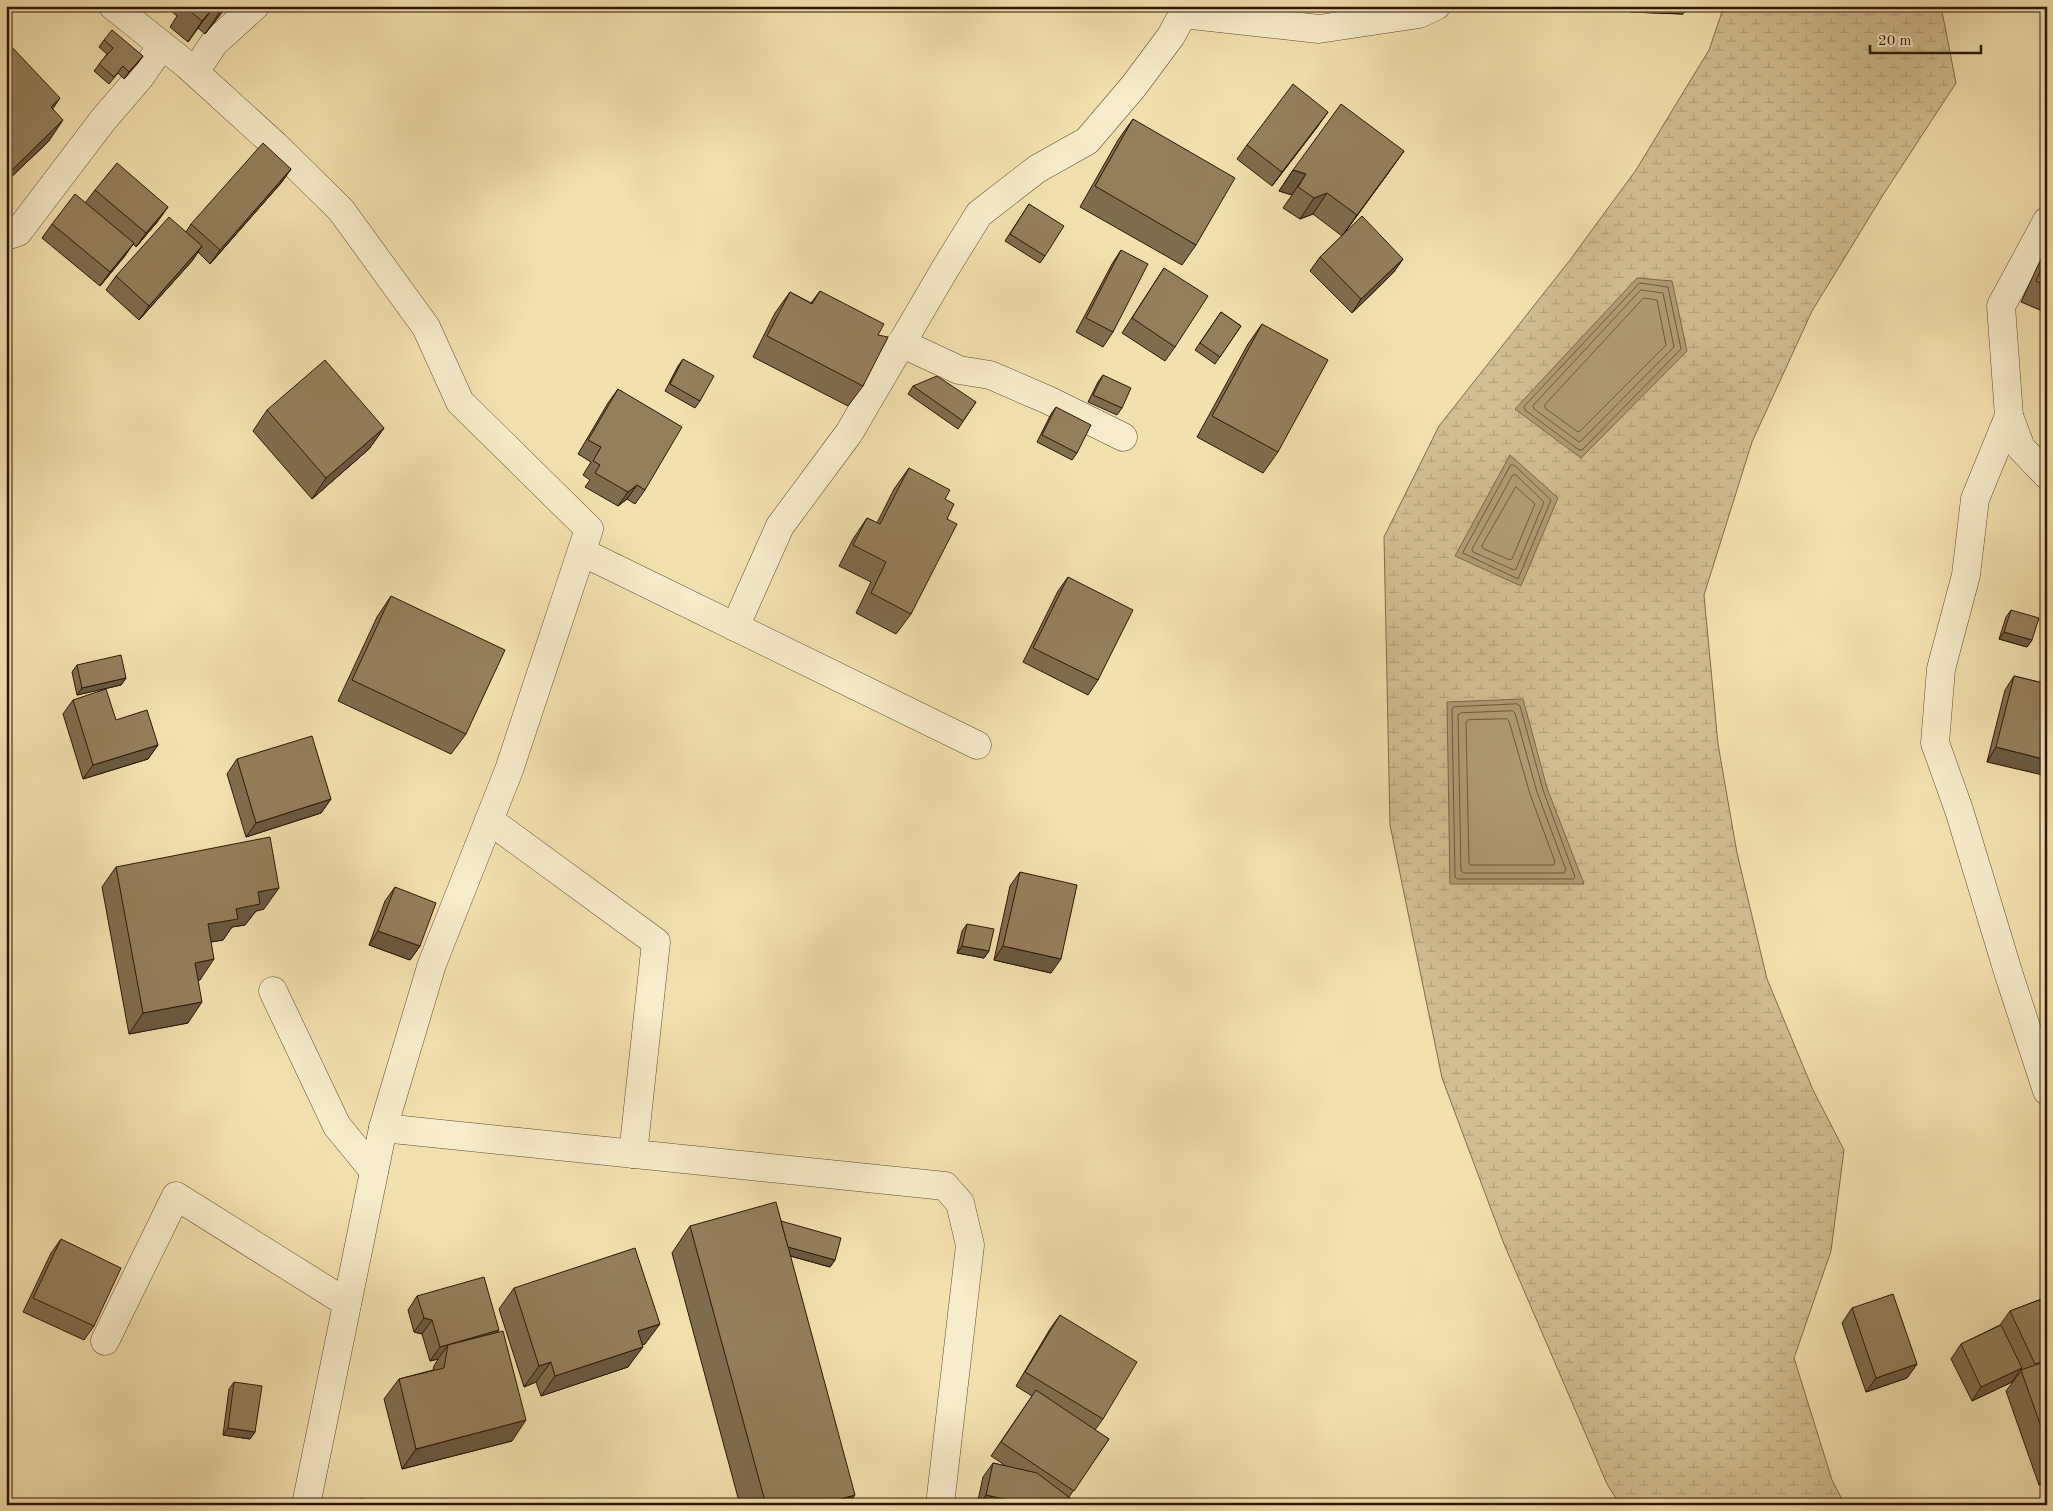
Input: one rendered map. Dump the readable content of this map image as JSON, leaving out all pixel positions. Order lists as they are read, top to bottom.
{
  "scale_bar": "20 m"
}
